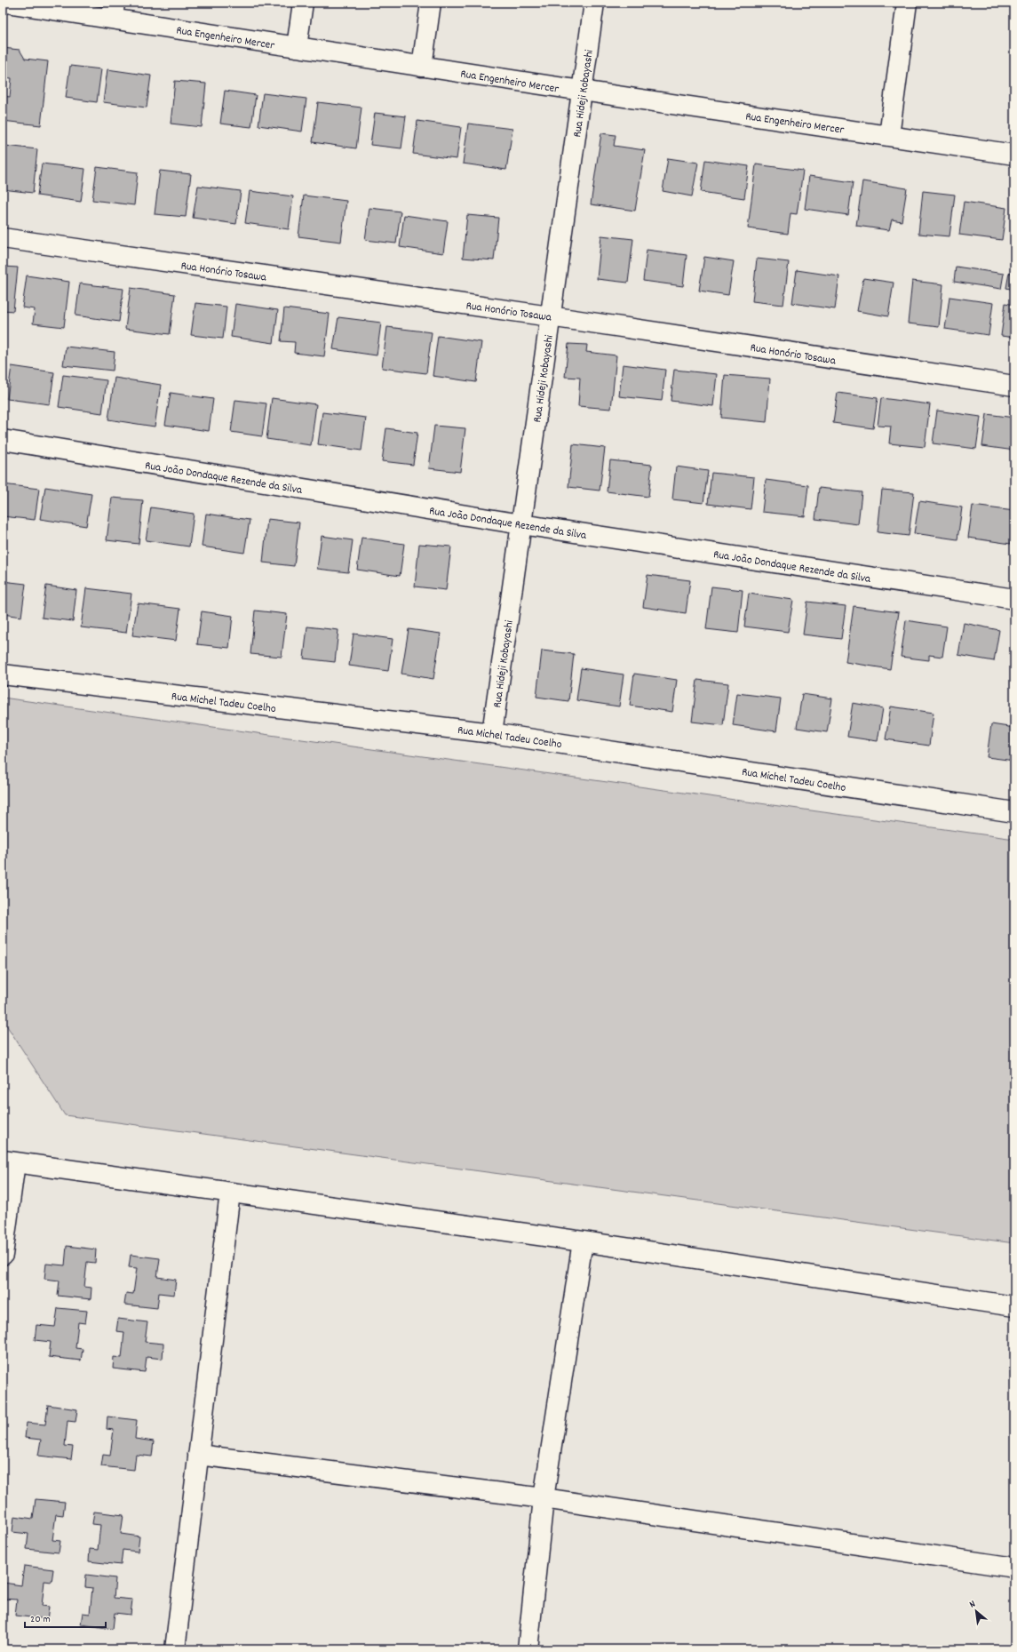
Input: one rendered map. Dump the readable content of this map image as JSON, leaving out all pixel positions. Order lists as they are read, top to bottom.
{
  "streets": {
    "street": [
      "Rua Engenheiro Mercer",
      "Rua Hideji Kobayashi",
      "Rua Honório Tosawa",
      "Rua João Dondaque Rezende da Silva",
      "Rua Michel Tadeu Coelho"
    ]
  },
  "crossings": [
    ["Rua Engenheiro Mercer", "Rua Hideji Kobayashi"],
    ["Rua Hideji Kobayashi", "Rua Honório Tosawa"],
    ["Rua Hideji Kobayashi", "Rua João Dondaque Rezende da Silva"],
    ["Rua Hideji Kobayashi", "Rua Michel Tadeu Coelho"]
  ],
  "scale_bar": "20 m",
  "north": "top left"
}
